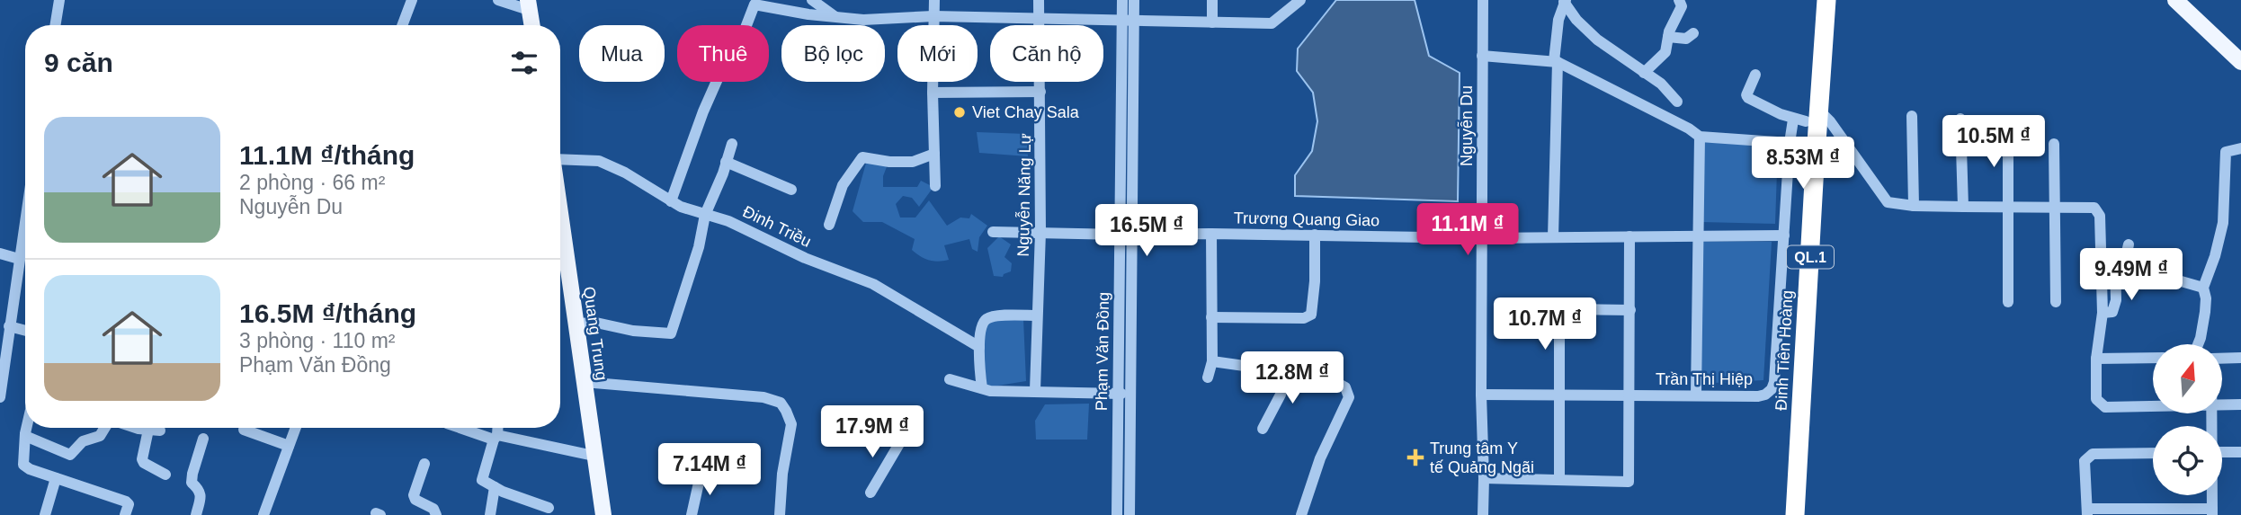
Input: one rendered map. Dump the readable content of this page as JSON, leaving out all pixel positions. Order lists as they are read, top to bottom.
{
  "streets": {
    "highway": ["QL.1", "Đinh Tiên Hoàng"],
    "main road": ["Quang Trung"],
    "street": [
      "Nguyễn Du",
      "Nguyễn Năng Lự",
      "Trương Quang Giao",
      "Đinh Triều",
      "Phạm Văn Đồng",
      "Trần Thị Hiệp"
    ]
  },
  "crossings": [
    ["Nguyễn Du", "Trương Quang Giao"],
    ["Nguyễn Du", "Trần Thị Hiệp"],
    ["Nguyễn Năng Lự", "Trương Quang Giao"],
    ["Trương Quang Giao", "Phạm Văn Đồng"],
    ["Trương Quang Giao", "Trần Thị Hiệp"]
  ],
  "places": {
    "other": ["Viet Chay Sala"],
    "health": ["Trung tâm Y tế Quảng Ngãi"]
  },
  "north": "top",
  "page": {
    "chip": [
      "Mua",
      "Thuê",
      "Bộ lọc",
      "Mới",
      "Căn hộ"
    ],
    "heading": "9 căn",
    "list": [
      {
        "name": "11.1M ₫/tháng",
        "note": "2 phòng · 66 m² · Nguyễn Du"
      },
      {
        "name": "16.5M ₫/tháng",
        "note": "3 phòng · 110 m² · Phạm Văn Đồng"
      }
    ],
    "price": [
      "10.5M ₫",
      "8.53M ₫",
      "11.1M ₫",
      "16.5M ₫",
      "9.49M ₫",
      "10.7M ₫",
      "12.8M ₫",
      "17.9M ₫",
      "7.14M ₫"
    ]
  }
}
